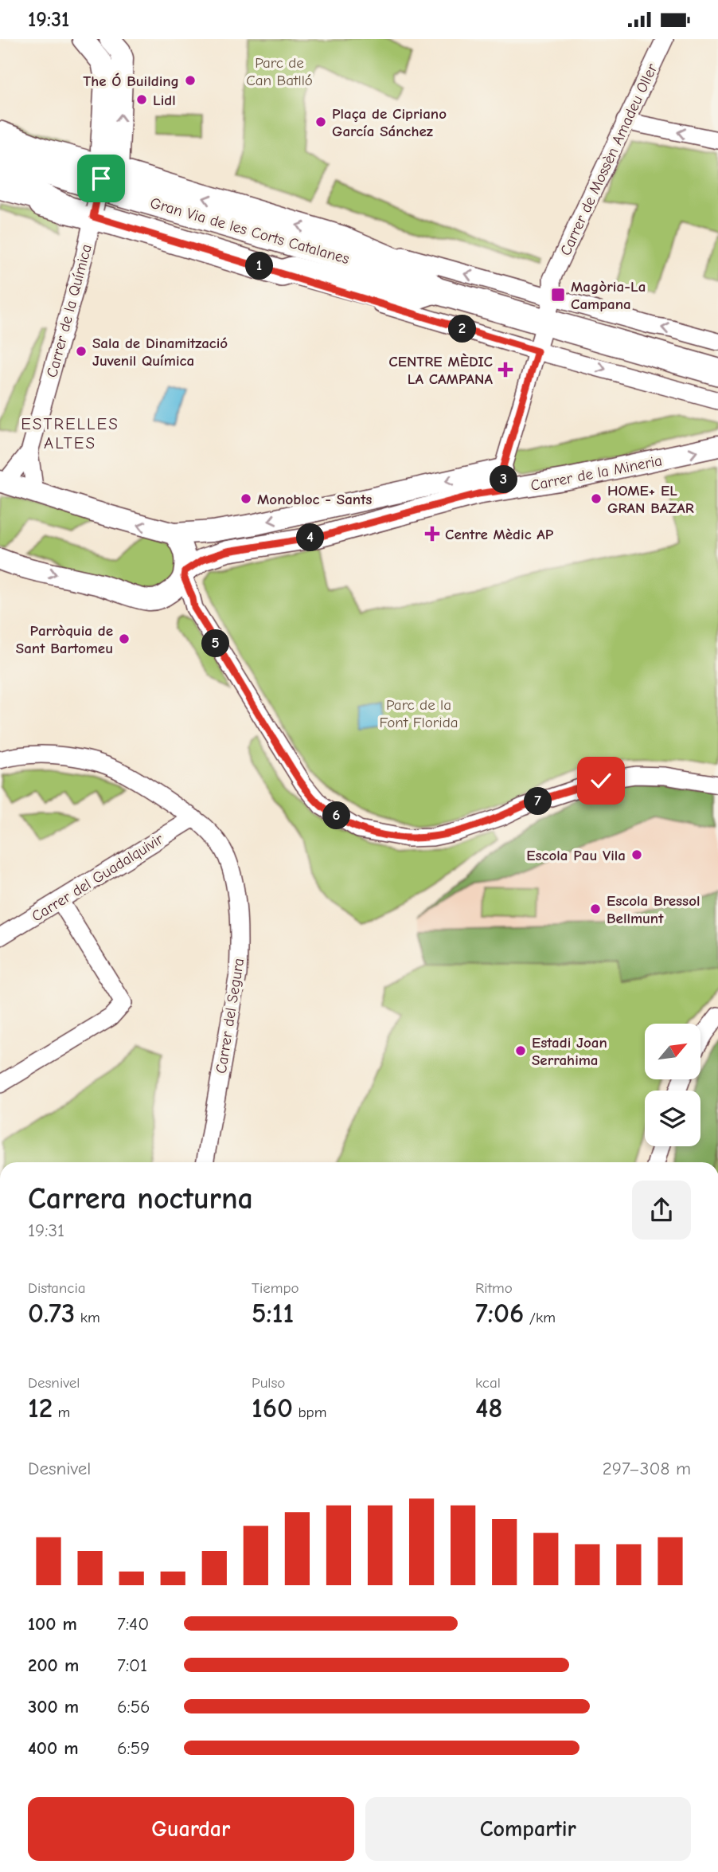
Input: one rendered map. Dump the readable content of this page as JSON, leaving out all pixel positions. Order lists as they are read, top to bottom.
{
  "streets": {
    "highway": ["Gran Via de les Corts Catalanes"],
    "street": [
      "Carrer de Mossèn Amadeu Oller",
      "Carrer de la Química",
      "Carrer de la Mineria",
      "Carrer del Guadalquivir",
      "Carrer del Segura"
    ]
  },
  "crossings": [
    ["Carrer del Guadalquivir", "Carrer del Segura"]
  ],
  "one_way": ["Carrer de la Mineria"],
  "districts": ["ESTRELLES ALTES"],
  "parks": ["Parc de Can Batlló", "Parc de la Font Florida"],
  "places": {
    "other": [
      "The Ó Building",
      "Lidl",
      "Plaça de Cipriano García Sánchez",
      "Sala de Dinamització Juvenil Química",
      "Monobloc - Sants",
      "HOME+ EL GRAN BAZAR",
      "Parròquia de Sant Bartomeu",
      "Escola Pau Vila",
      "Escola Bressol Bellmunt",
      "Estadi Joan Serrahima"
    ],
    "transit": ["Magòria-La Campana"],
    "health": ["CENTRE MÈDIC LA CAMPANA", "Centre Mèdic AP"]
  },
  "north": "top right",
  "page": {
    "status": "19:31",
    "pins": [
      "1",
      "2",
      "3",
      "4",
      "5",
      "7",
      "6"
    ],
    "heading": ["Carrera nocturna", "19:31"],
    "stats": [
      ["Distancia", "0.73 km"],
      ["Tiempo", "5:11"],
      ["Ritmo", "7:06 /km"],
      ["Desnivel", "12 m"],
      ["Pulso", "160 bpm"],
      ["kcal", "48"]
    ],
    "chart": ["Desnivel", "297–308 m"],
    "list": [
      {
        "name": "100 m",
        "note": "7:40"
      },
      {
        "name": "200 m",
        "note": "7:01"
      },
      {
        "name": "300 m",
        "note": "6:56"
      },
      {
        "name": "400 m",
        "note": "6:59"
      }
    ],
    "buttons": ["Guardar", "Compartir"]
  }
}
